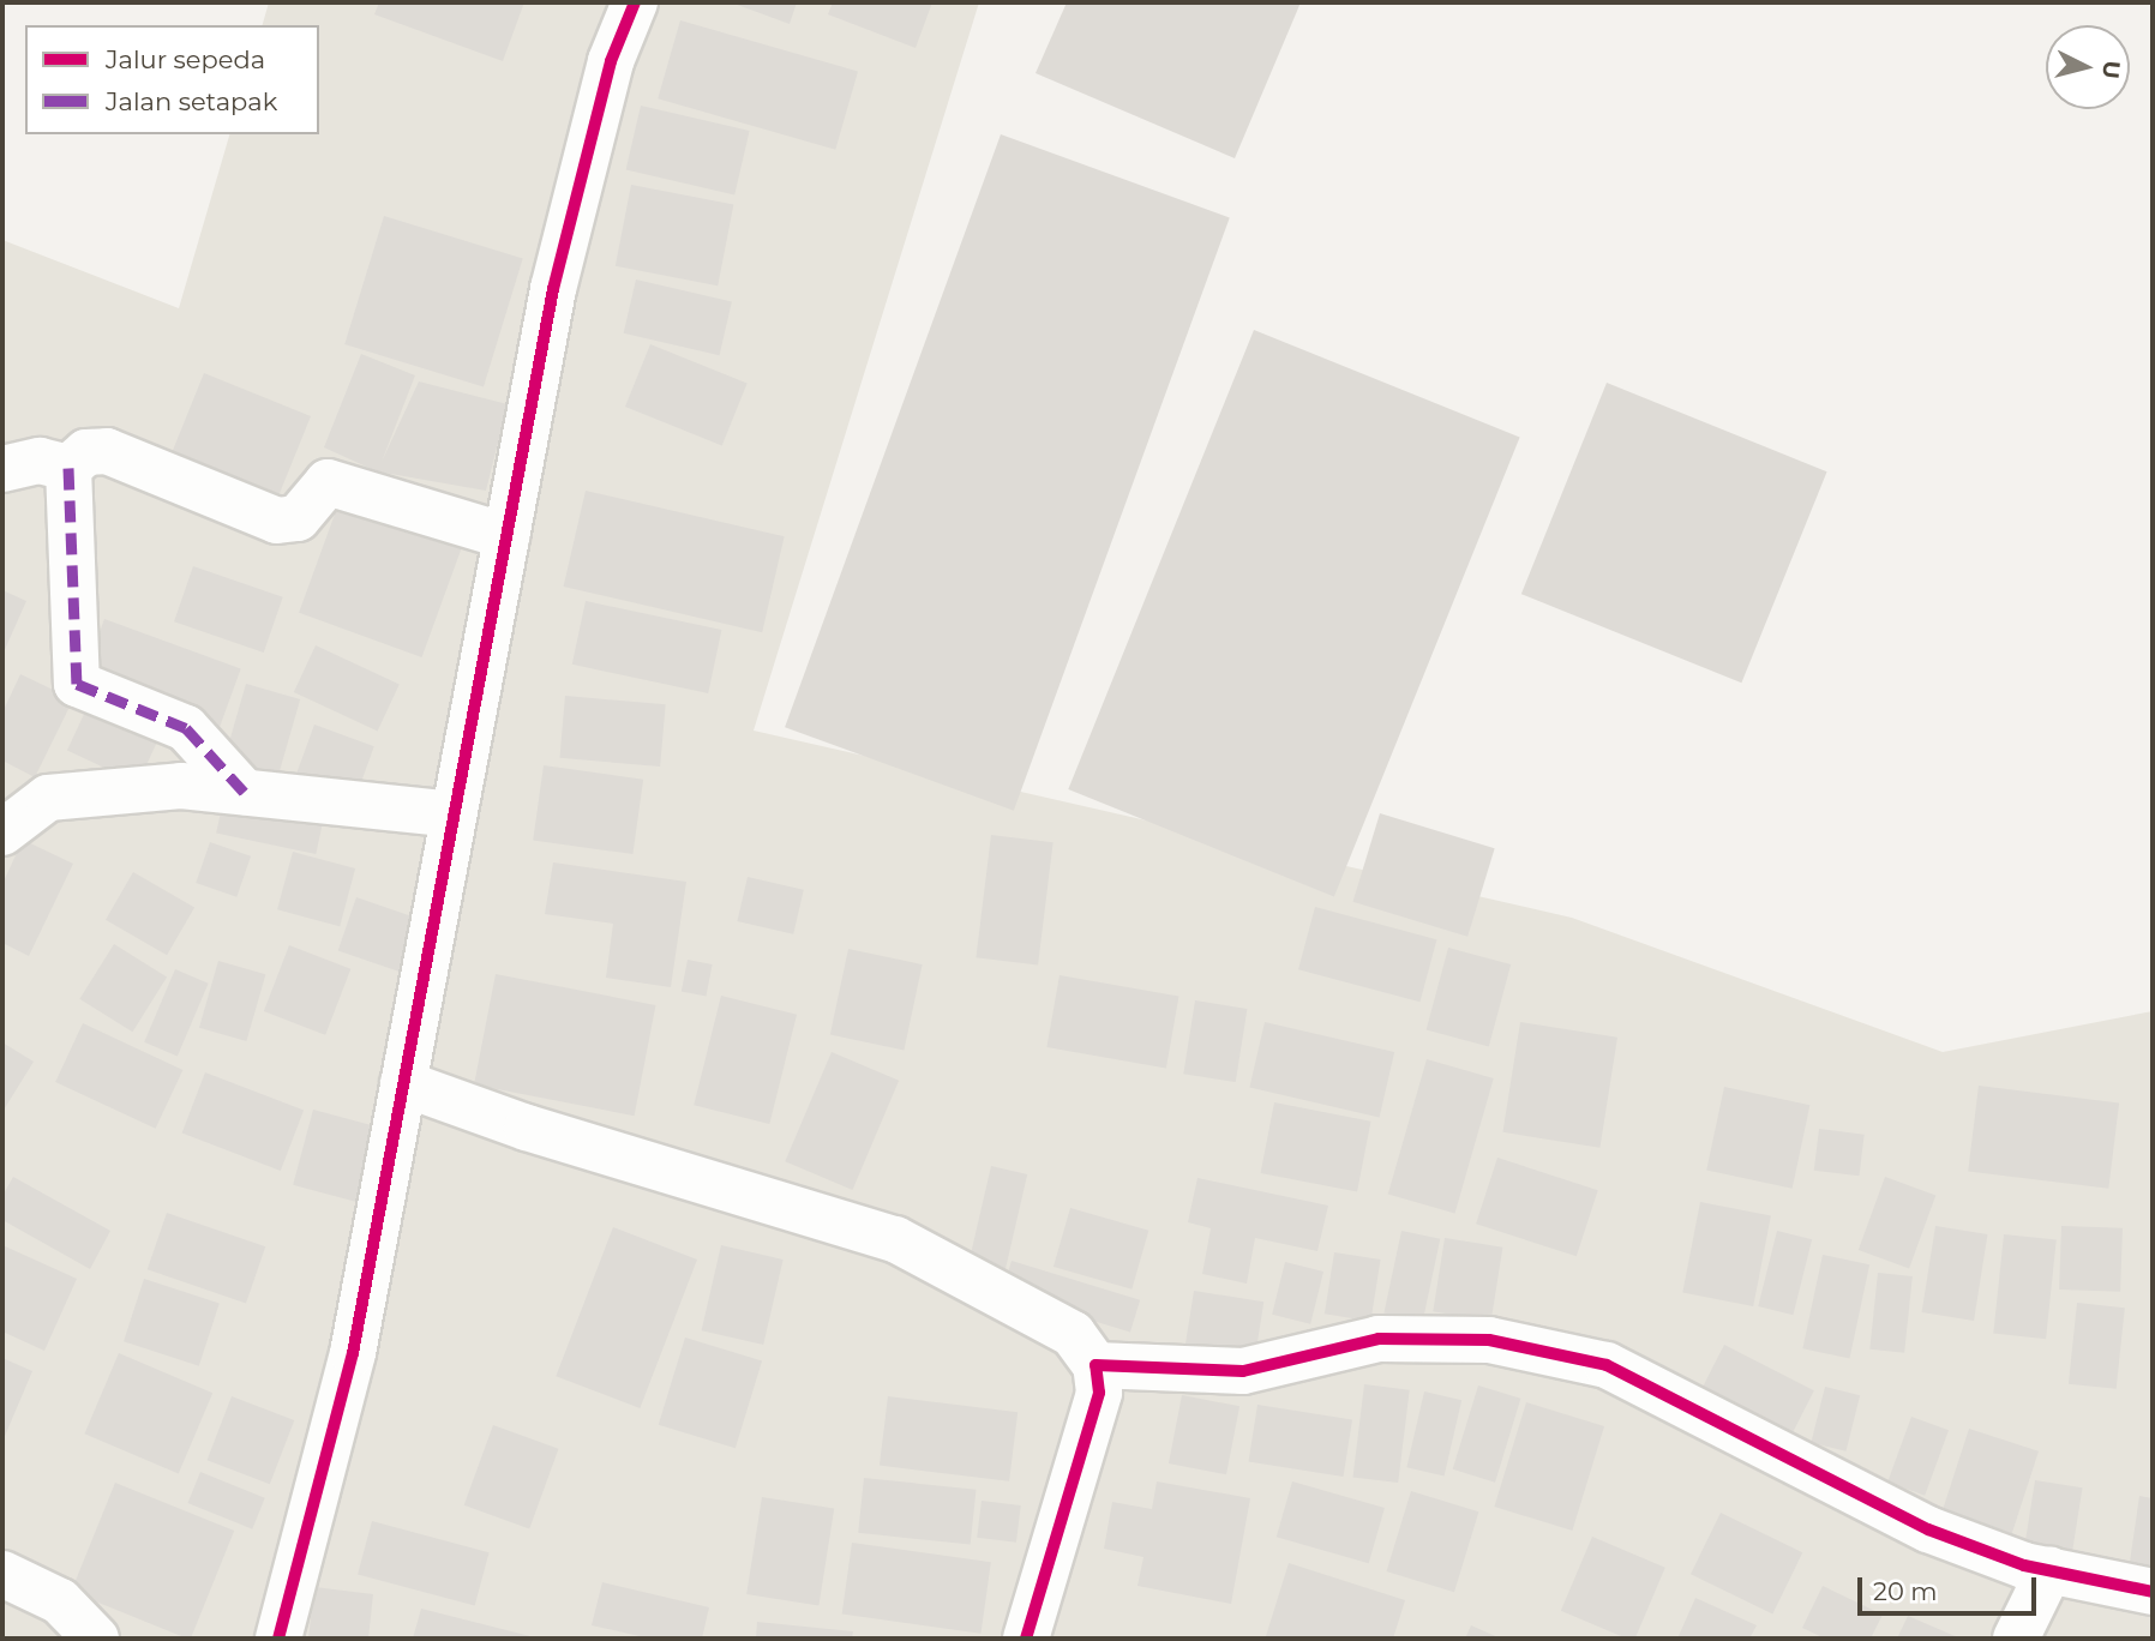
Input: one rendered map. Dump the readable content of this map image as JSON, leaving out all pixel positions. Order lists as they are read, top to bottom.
{
  "legend": ["Jalur sepeda", "Jalan setapak"],
  "scale_bar": "20 m",
  "north": "right"
}
